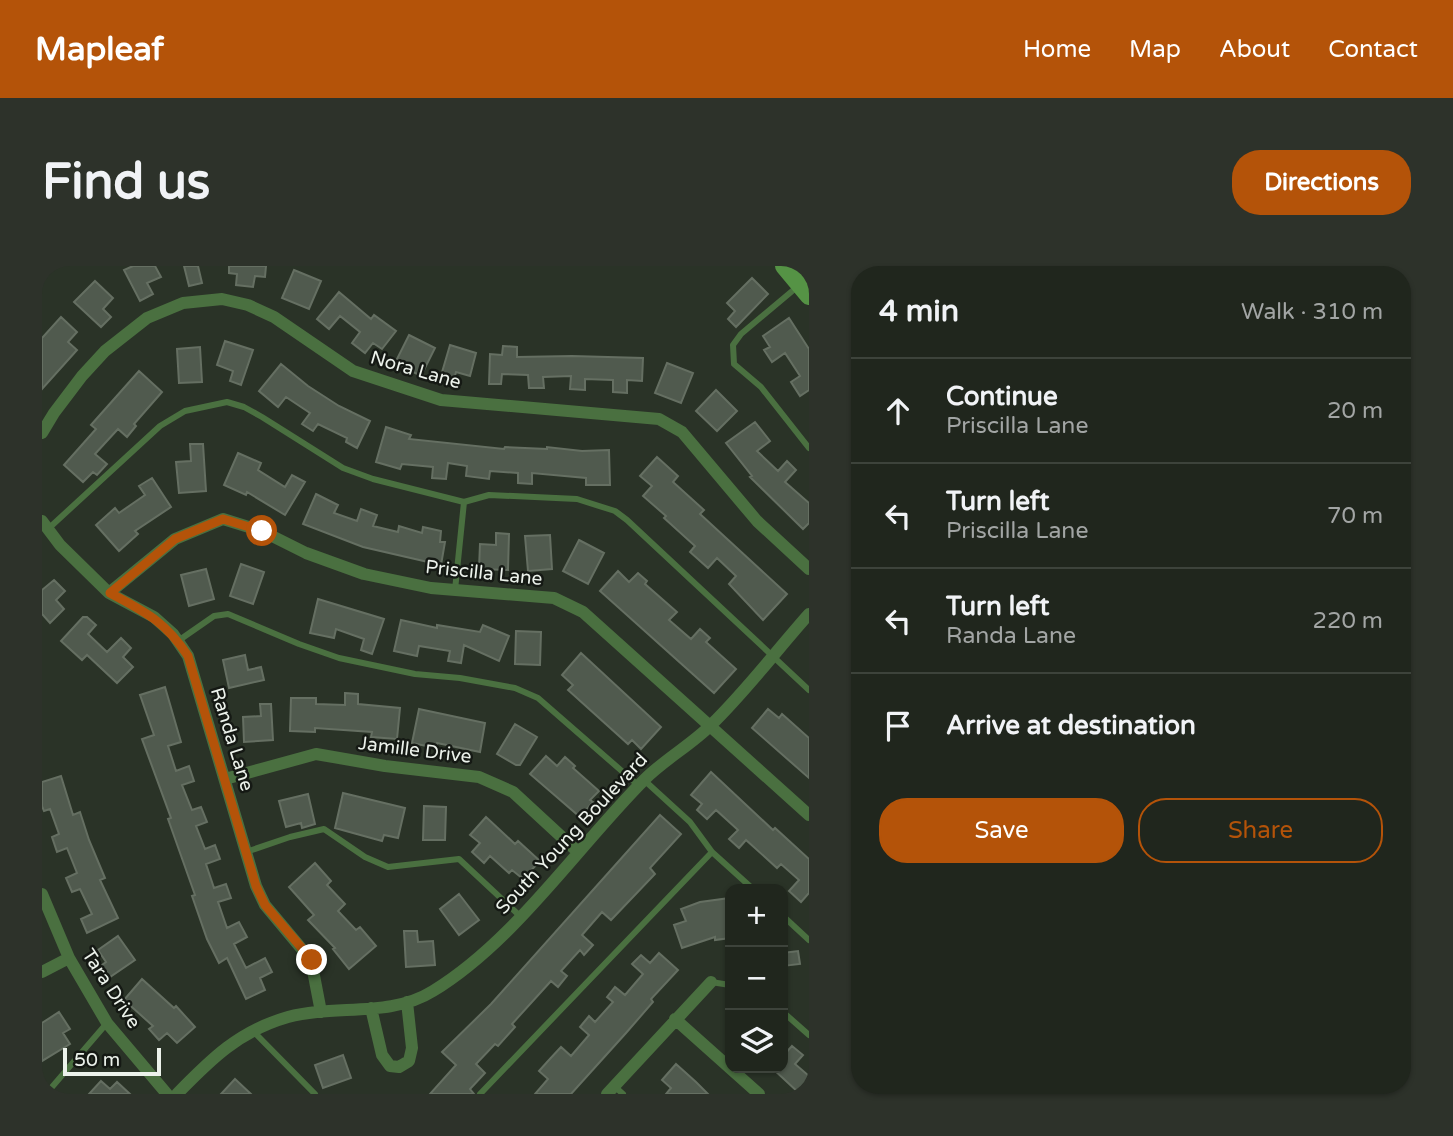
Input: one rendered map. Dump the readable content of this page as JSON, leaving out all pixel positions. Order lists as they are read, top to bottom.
{
  "streets": {
    "street": [
      "Nora Lane",
      "Priscilla Lane",
      "Randa Lane",
      "Jamille Drive",
      "South Young Boulevard",
      "Tara Drive"
    ]
  },
  "crossings": [
    ["Priscilla Lane", "Randa Lane"],
    ["Priscilla Lane", "South Young Boulevard"],
    ["Randa Lane", "Jamille Drive"],
    ["Randa Lane", "South Young Boulevard"],
    ["Jamille Drive", "South Young Boulevard"]
  ],
  "scale_bar": "50 m",
  "page": {
    "header": "Mapleaf",
    "nav": [
      "Home",
      "Map",
      "About",
      "Contact"
    ],
    "buttons": [
      "Directions",
      ["Save", "Share"]
    ],
    "title": "Find us",
    "heading": ["4 min", "Walk · 310 m"],
    "list": [
      ["Continue", "Priscilla Lane", "20 m"],
      ["Turn left", "Priscilla Lane", "70 m"],
      ["Turn left", "Randa Lane", "220 m"],
      "Arrive at destination"
    ],
    "map_buttons": ["+", "−"],
    "scale": "50 m"
  }
}
